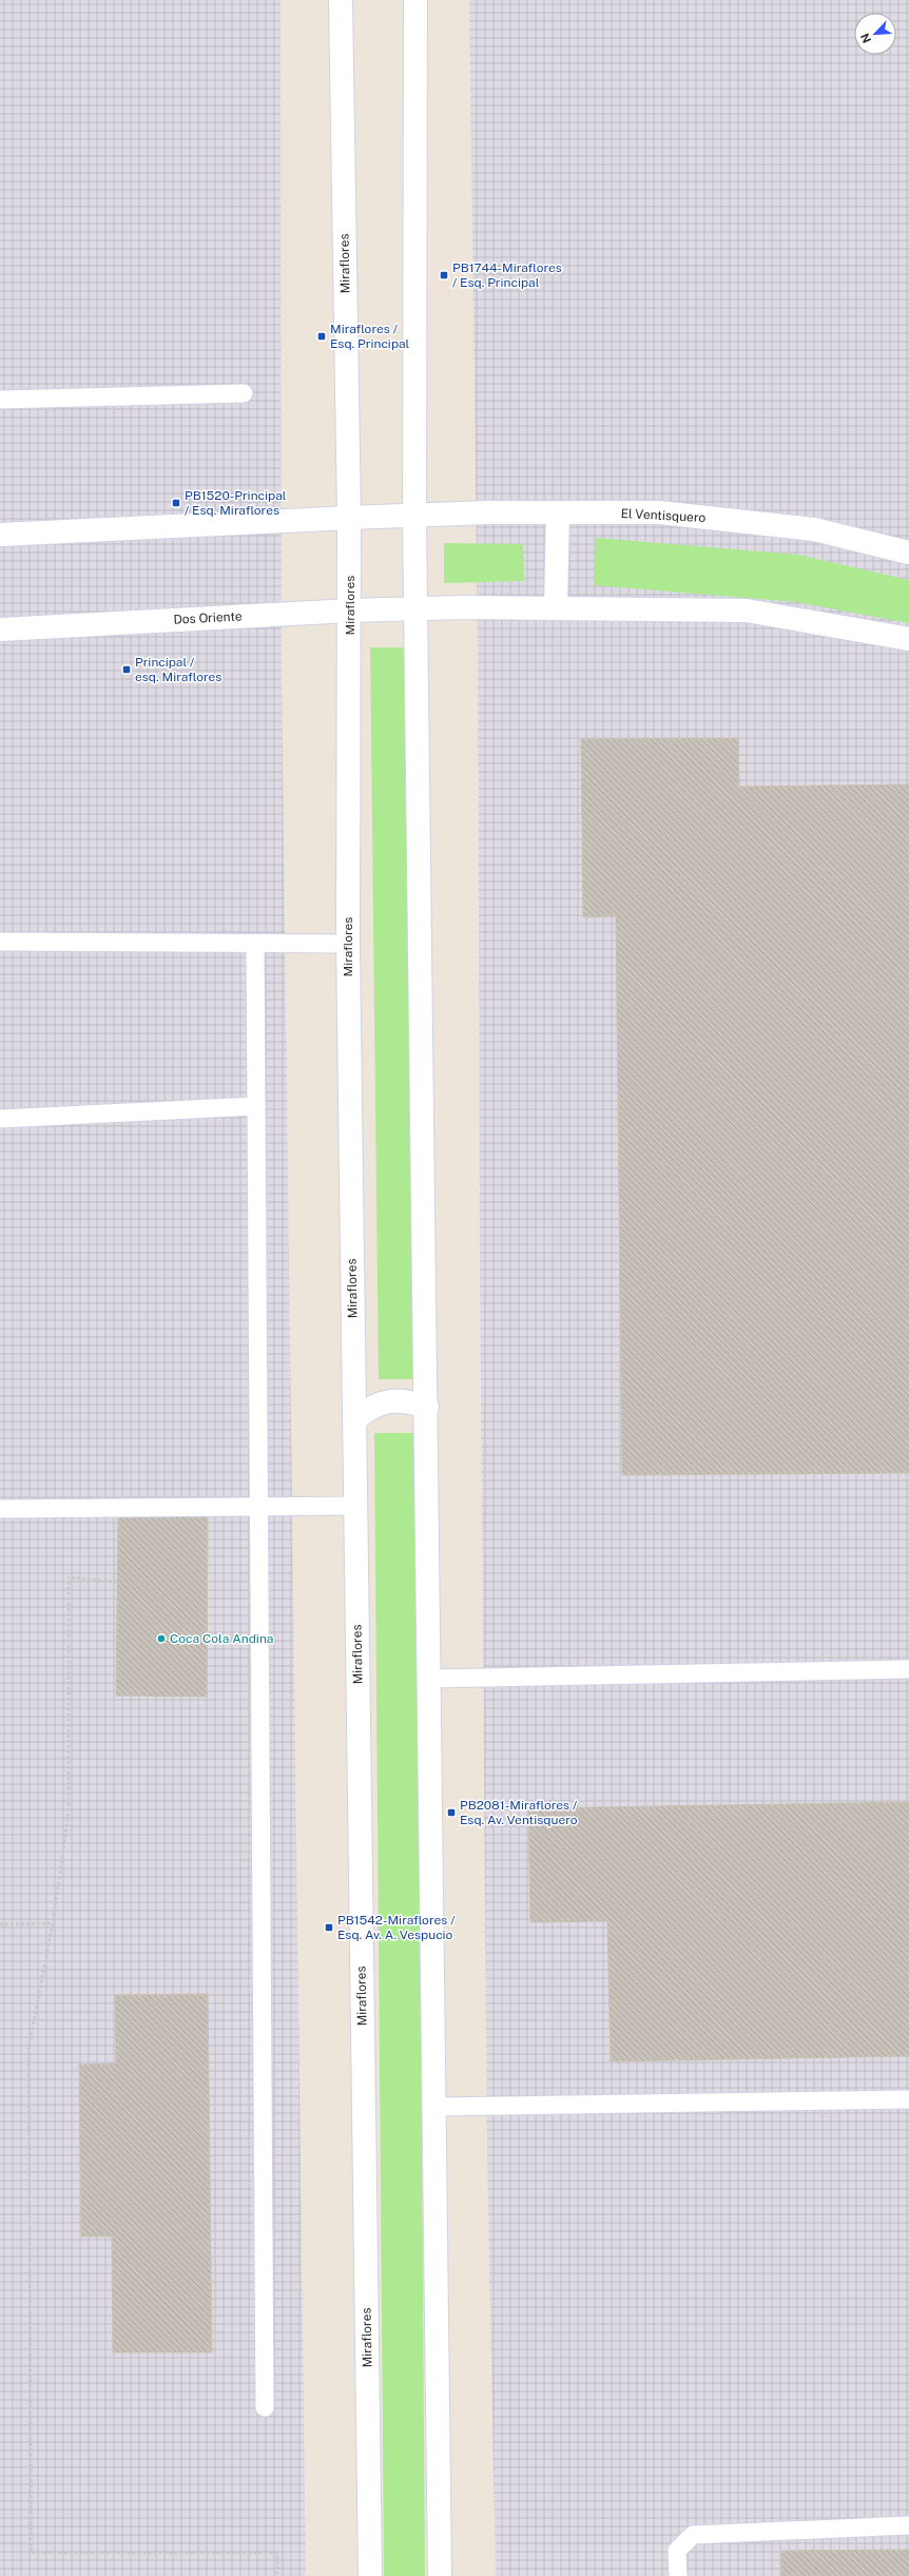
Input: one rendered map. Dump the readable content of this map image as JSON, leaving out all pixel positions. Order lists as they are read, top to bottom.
{
  "streets": {
    "main road": ["Miraflores", "El Ventisquero", "Dos Oriente"]
  },
  "crossings": [
    ["Miraflores", "Dos Oriente"]
  ],
  "places": {
    "transit": [
      "PB1744-Miraflores / Esq. Principal",
      "Miraflores / Esq. Principal",
      "PB1520-Principal / Esq. Miraflores",
      "Principal / esq. Miraflores",
      "PB2081-Miraflores / Esq. Av. Ventisquero",
      "PB1542-Miraflores / Esq. Av. A. Vespucio"
    ],
    "other": ["Coca Cola Andina"]
  },
  "north": "bottom left"
}
